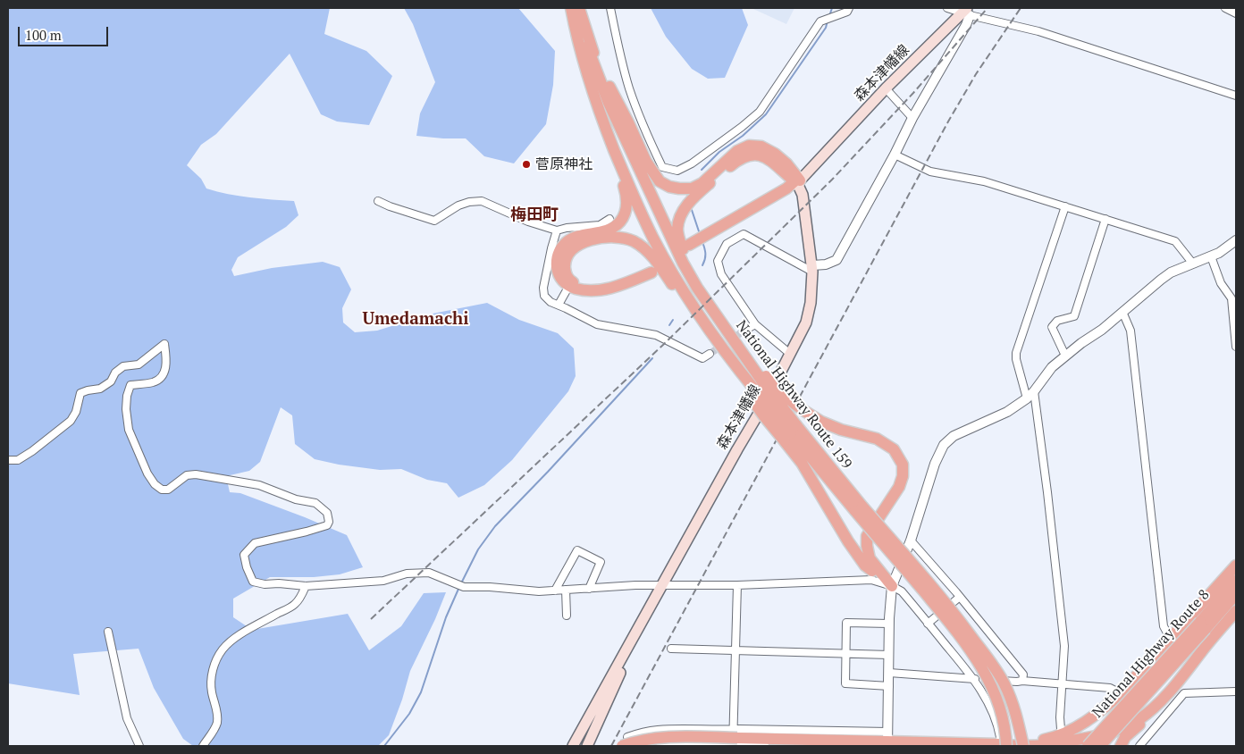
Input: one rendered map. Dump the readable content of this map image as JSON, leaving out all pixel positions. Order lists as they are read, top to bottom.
{
  "streets": {
    "highway": ["National Highway Route 159", "National Highway Route 8"],
    "main road": ["森本津幡線"]
  },
  "districts": ["梅田町", "Umedamachi"],
  "places": ["菅原神社"],
  "scale_bar": "100 m"
}
